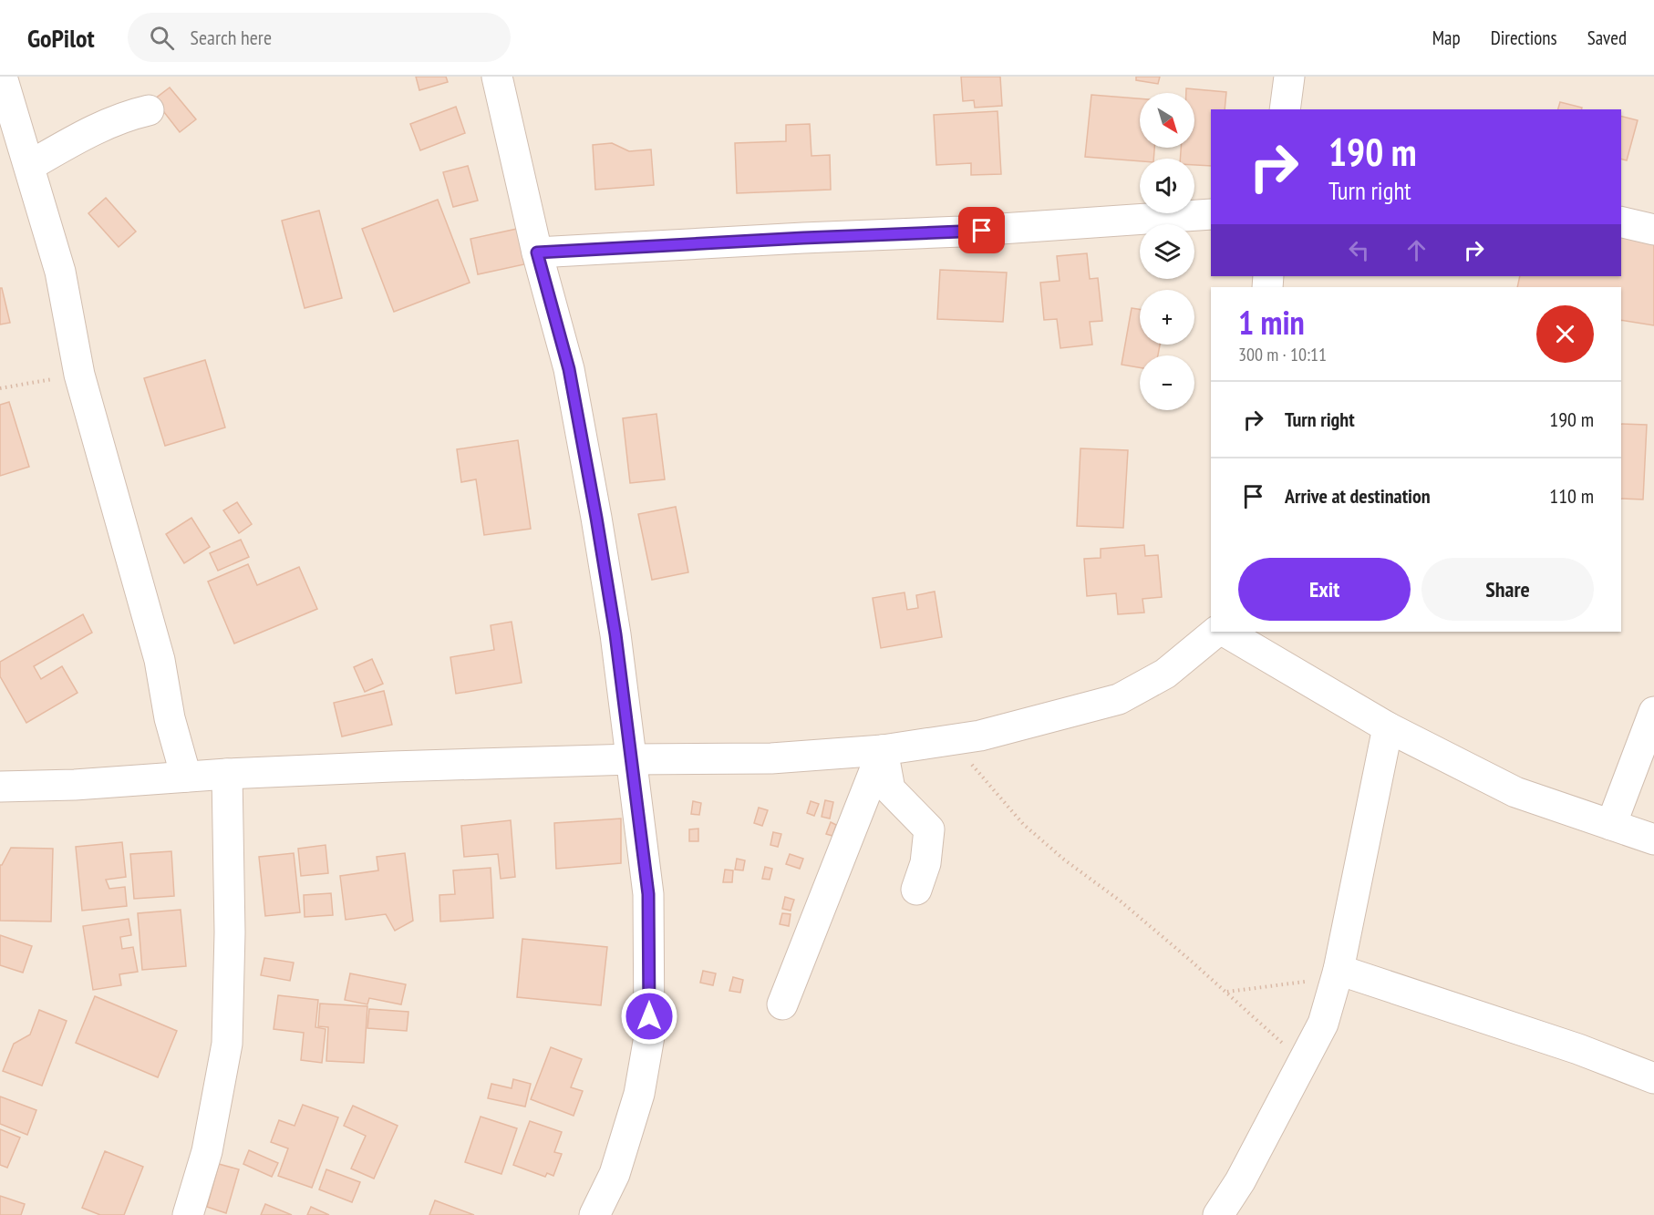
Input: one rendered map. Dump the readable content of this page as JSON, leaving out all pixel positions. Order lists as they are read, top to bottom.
{
  "north": "bottom right",
  "page": {
    "header": "GoPilot",
    "search": "Search here",
    "nav": ["Map", "Directions", "Saved"],
    "map_buttons": ["+", "−"],
    "turn": ["190 m", "Turn right"],
    "heading": ["1 min", "300 m · 10:11"],
    "list": [
      {
        "name": "Turn right",
        "value": "190 m"
      },
      {
        "name": "Arrive at destination",
        "value": "110 m"
      }
    ],
    "buttons": ["Exit", "Share"]
  }
}
